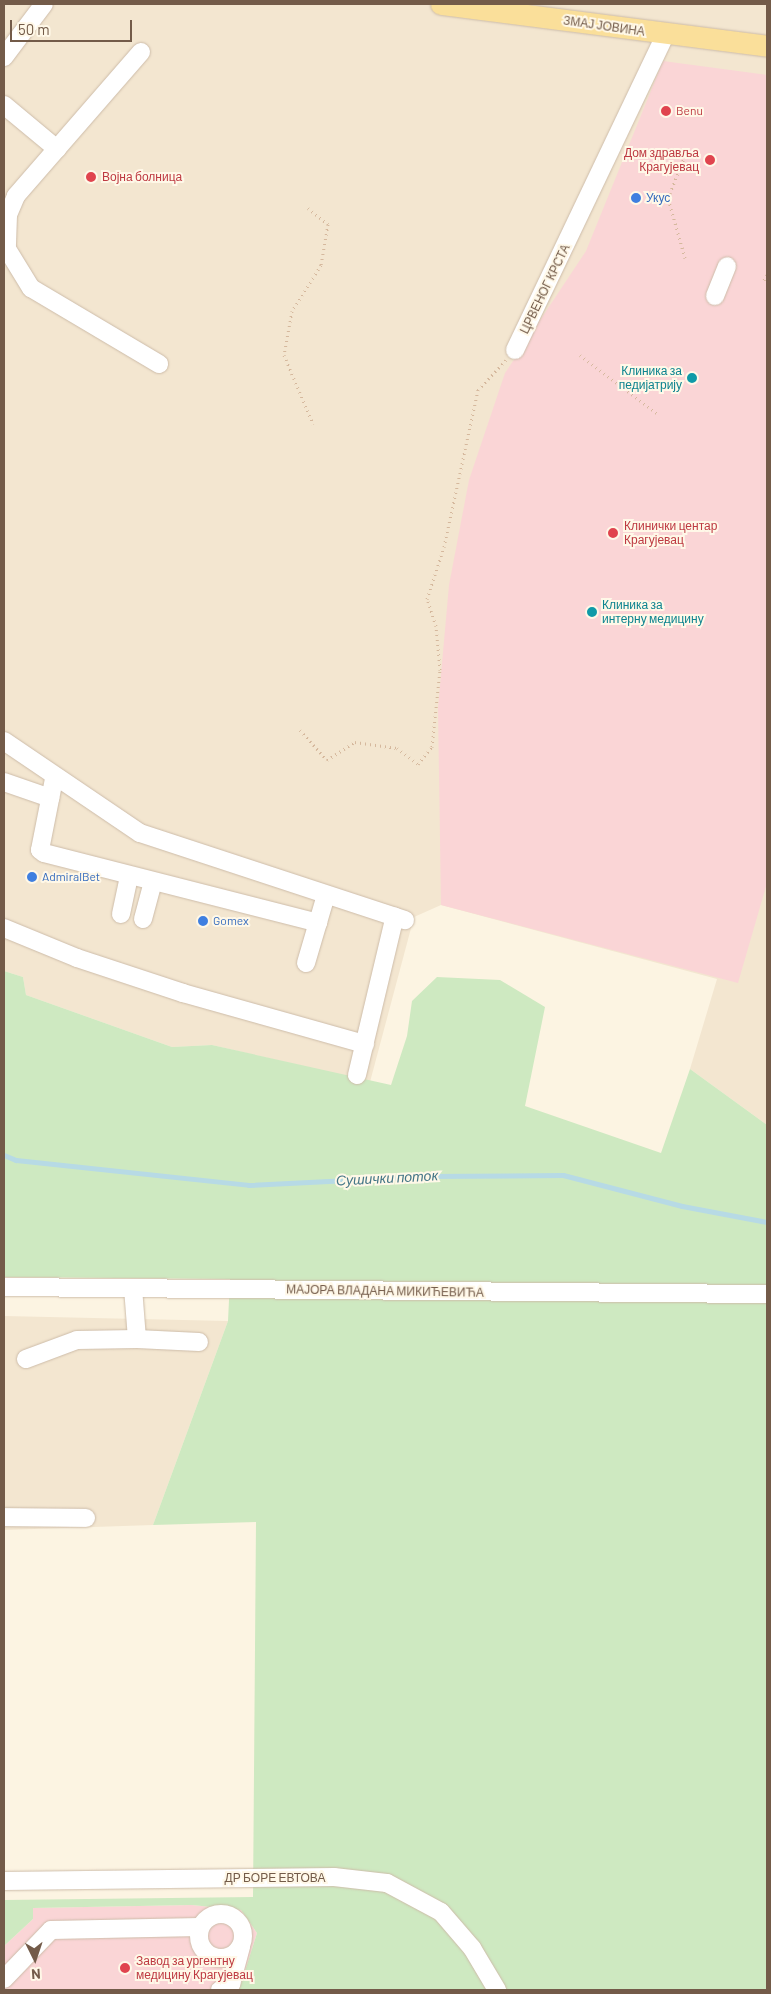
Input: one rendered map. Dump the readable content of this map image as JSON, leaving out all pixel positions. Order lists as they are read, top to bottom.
{
  "streets": {
    "main road": ["ЗМАЈ ЈОВИНА"],
    "street": ["ЦРВЕНОГ КРСТА", "МАЈОРА ВЛАДАНА МИКИЋЕВИЋА", "ДР БОРЕ ЕВТОВА"]
  },
  "crossings": [
    ["ЗМАЈ ЈОВИНА", "ЦРВЕНОГ КРСТА"]
  ],
  "water": ["Сушички поток"],
  "places": [
    "Benu",
    "Дом здравља Крагујевац",
    "Војна болница",
    "Укус",
    "Клиника за педијатрију",
    "Клинички центар Крагујевац",
    "Клиника за интерну медицину",
    "AdmiralBet",
    "Gomex",
    "Завод за ургентну медицину Крагујевац"
  ],
  "scale_bar": "50 m",
  "north": "bottom"
}
